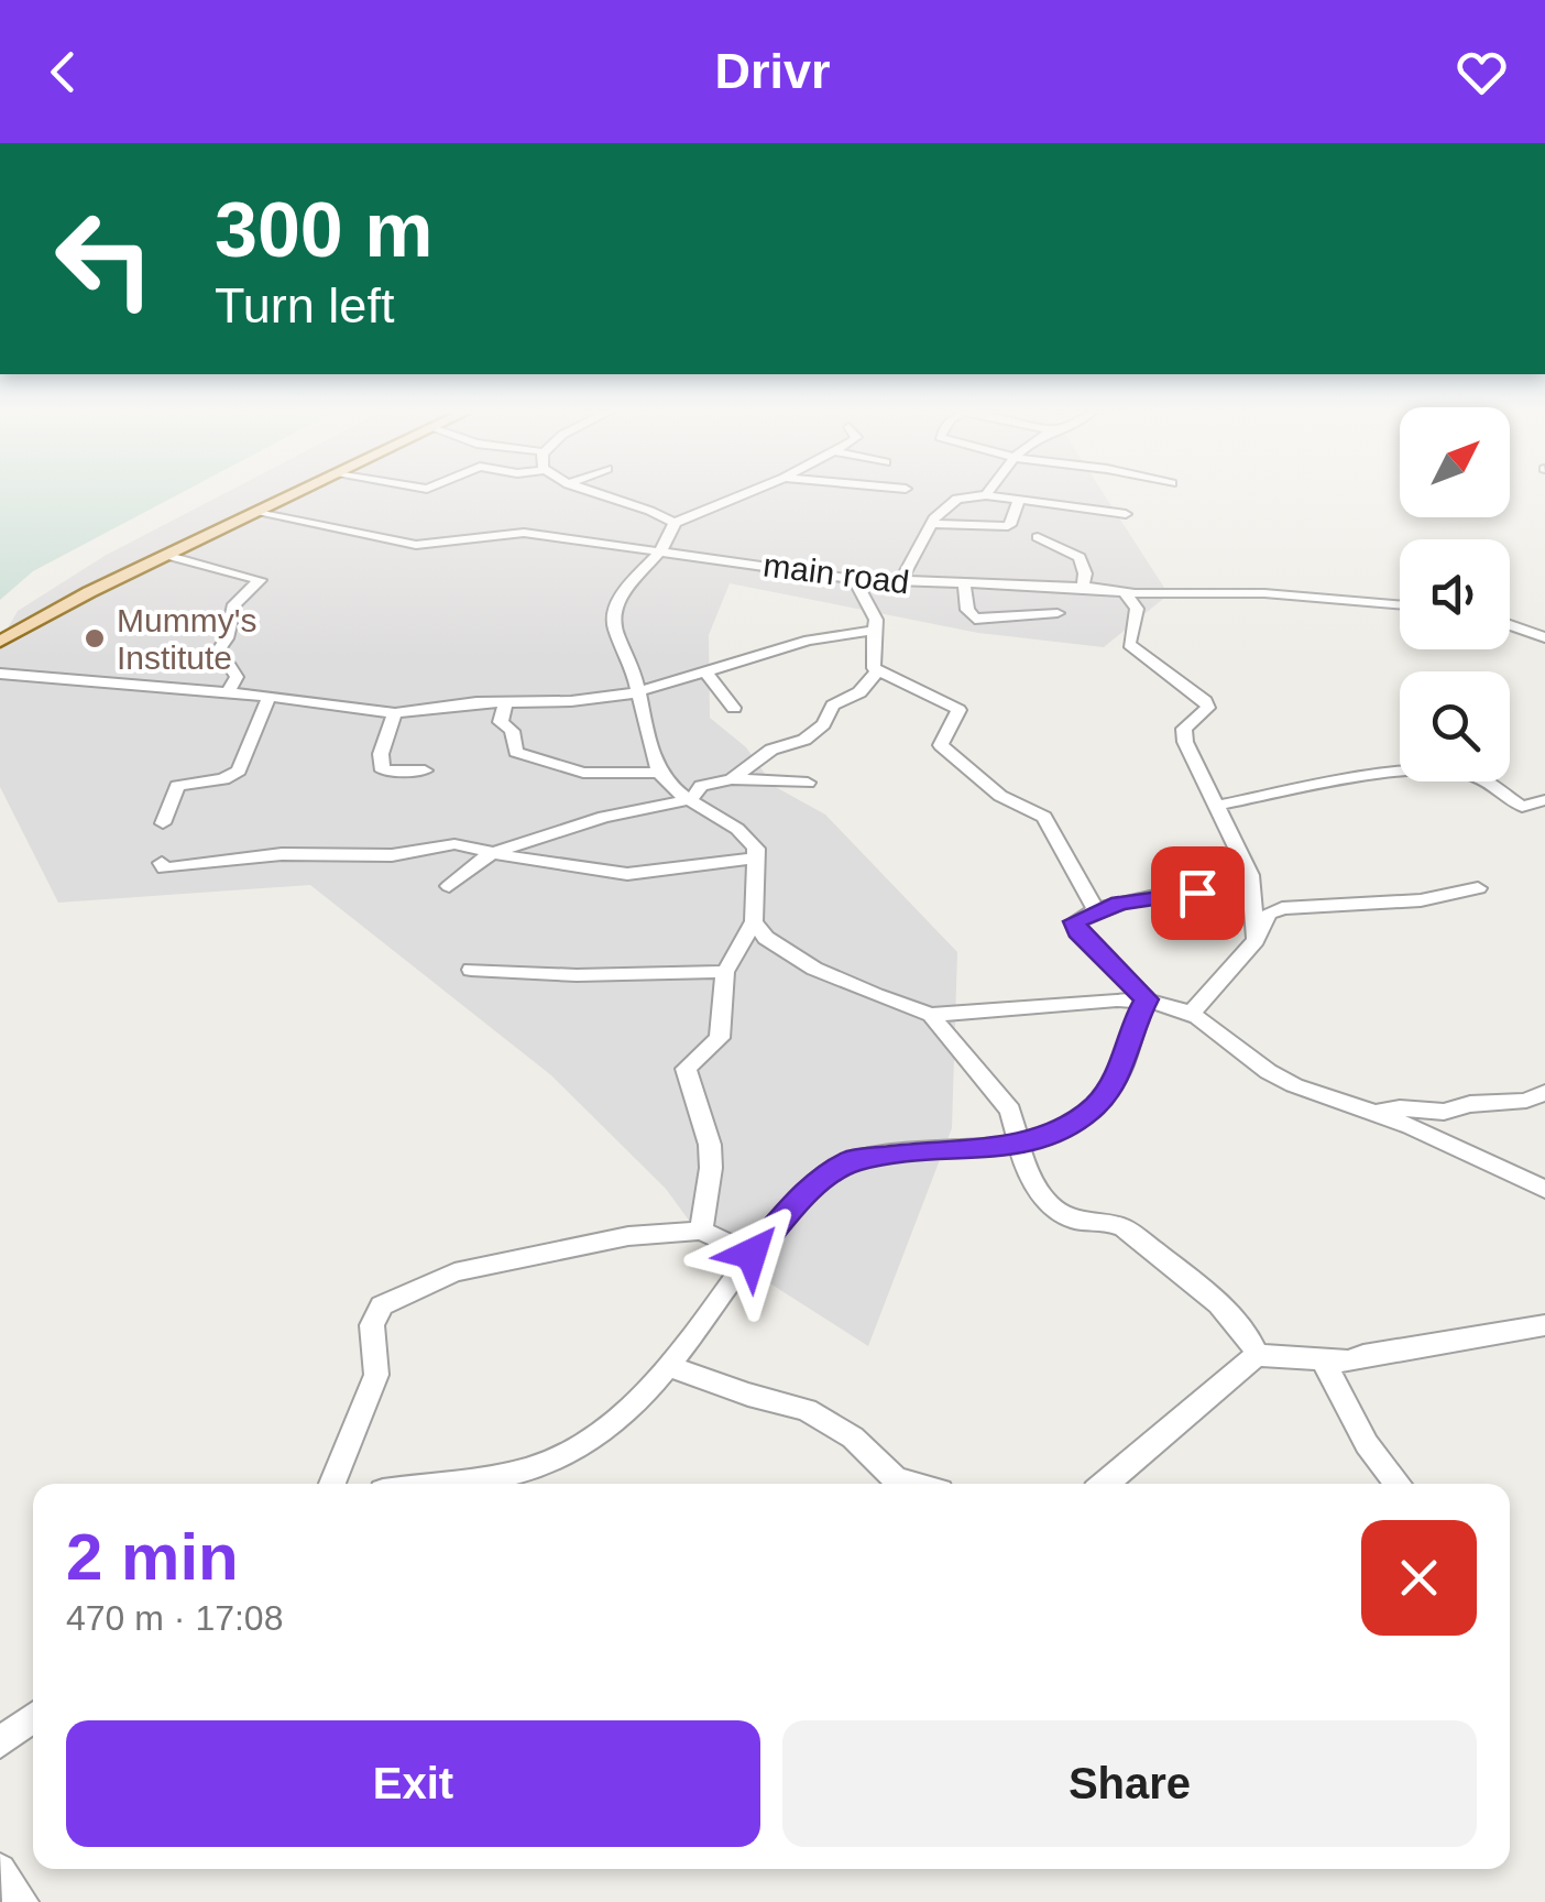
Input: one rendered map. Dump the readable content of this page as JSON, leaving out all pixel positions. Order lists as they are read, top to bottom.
{
  "streets": {
    "street": ["main road"]
  },
  "places": ["Mummy's Institute"],
  "north": "top right",
  "page": {
    "header": "Drivr",
    "turn": ["300 m", "Turn left"],
    "heading": ["2 min", "470 m · 17:08"],
    "buttons": ["Exit", "Share"]
  }
}
